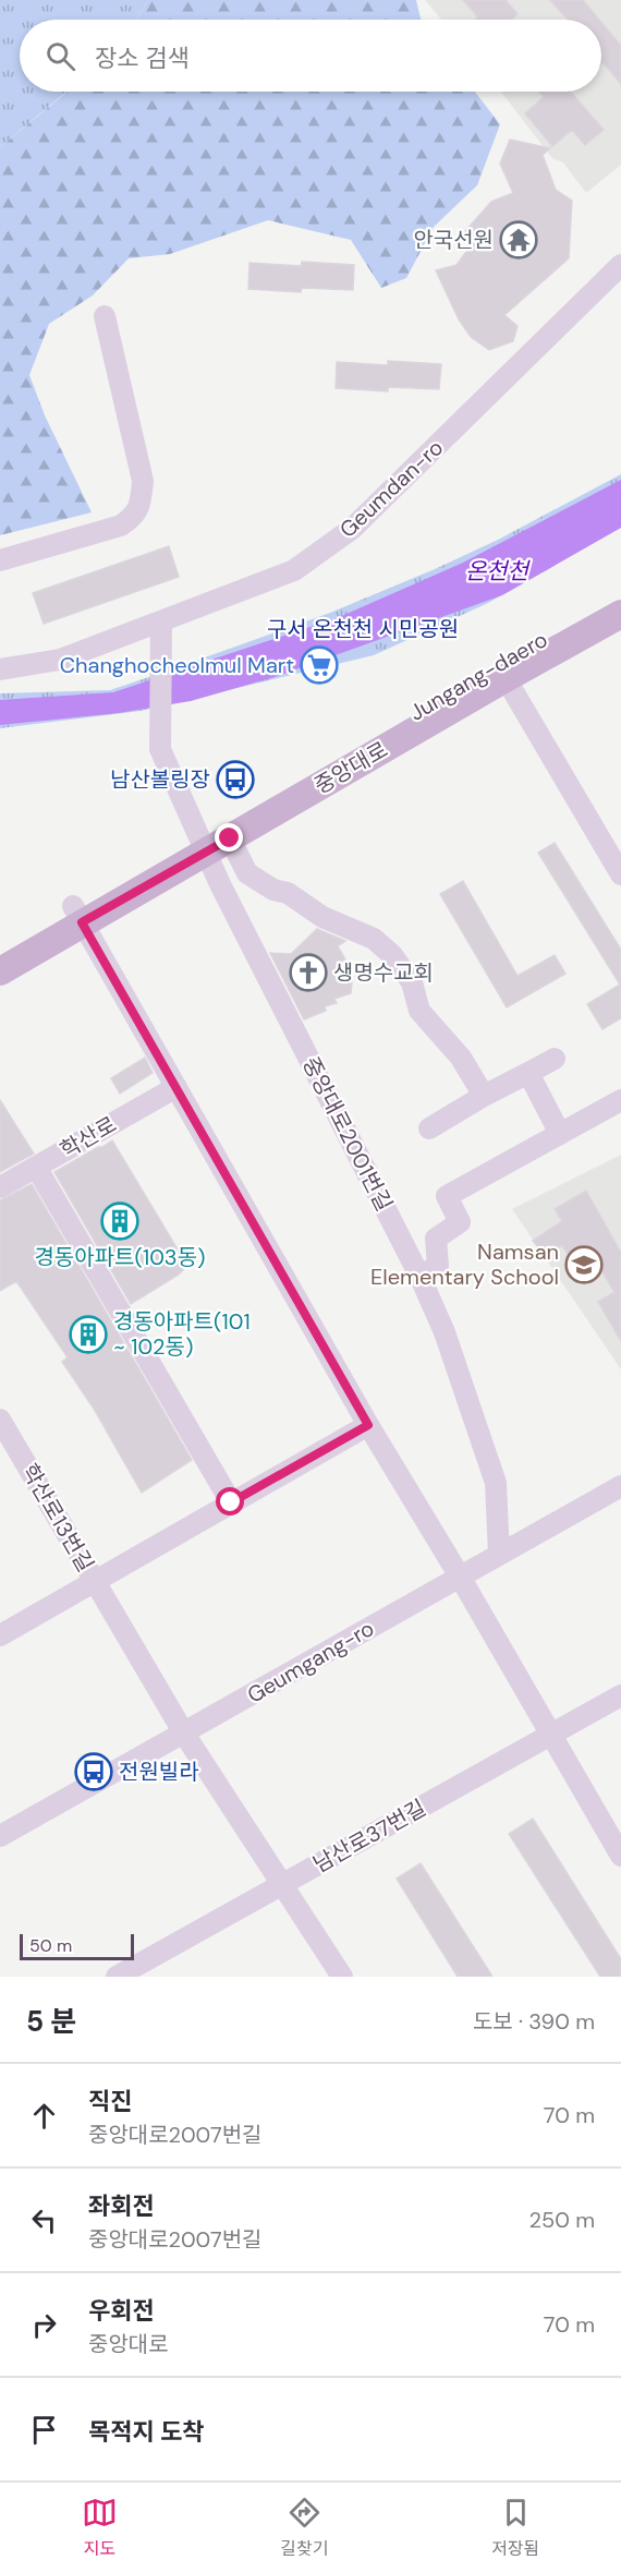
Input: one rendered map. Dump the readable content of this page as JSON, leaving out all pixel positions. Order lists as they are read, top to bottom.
{
  "streets": {
    "main road": ["Jungang-daero", "중앙대로"],
    "street": [
      "Geumdan-ro",
      "중앙대로2001번길",
      "학산로",
      "학산로13번길",
      "Geumgang-ro",
      "남산로37번길"
    ]
  },
  "crossings": [
    ["Jungang-daero", "중앙대로"],
    ["Jungang-daero", "중앙대로2001번길"],
    ["중앙대로", "중앙대로2001번길"],
    ["중앙대로2001번길", "Geumgang-ro"],
    ["학산로13번길", "Geumgang-ro"],
    ["학산로13번길", "남산로37번길"]
  ],
  "water": ["온천천"],
  "parks": ["구서 온천천 시민공원"],
  "places": {
    "temple": ["안국선원"],
    "supermarket": ["Changhocheolmul Mart"],
    "bus stop": ["남산볼링장", "전원빌라"],
    "church": ["생명수교회"],
    "building": ["경동아파트(103동)", "경동아파트(101 ~ 102동)"],
    "school or university": ["Namsan Elementary School"]
  },
  "scale_bar": "50 m",
  "page": {
    "search": "장소 검색",
    "scale": "50 m",
    "heading": ["5 분", "도보 · 390 m"],
    "list": [
      ["직진", "중앙대로2007번길", "70 m"],
      ["좌회전", "중앙대로2007번길", "250 m"],
      ["우회전", "중앙대로", "70 m"],
      "목적지 도착"
    ],
    "nav": ["지도", "길찾기", "저장됨"]
  }
}
